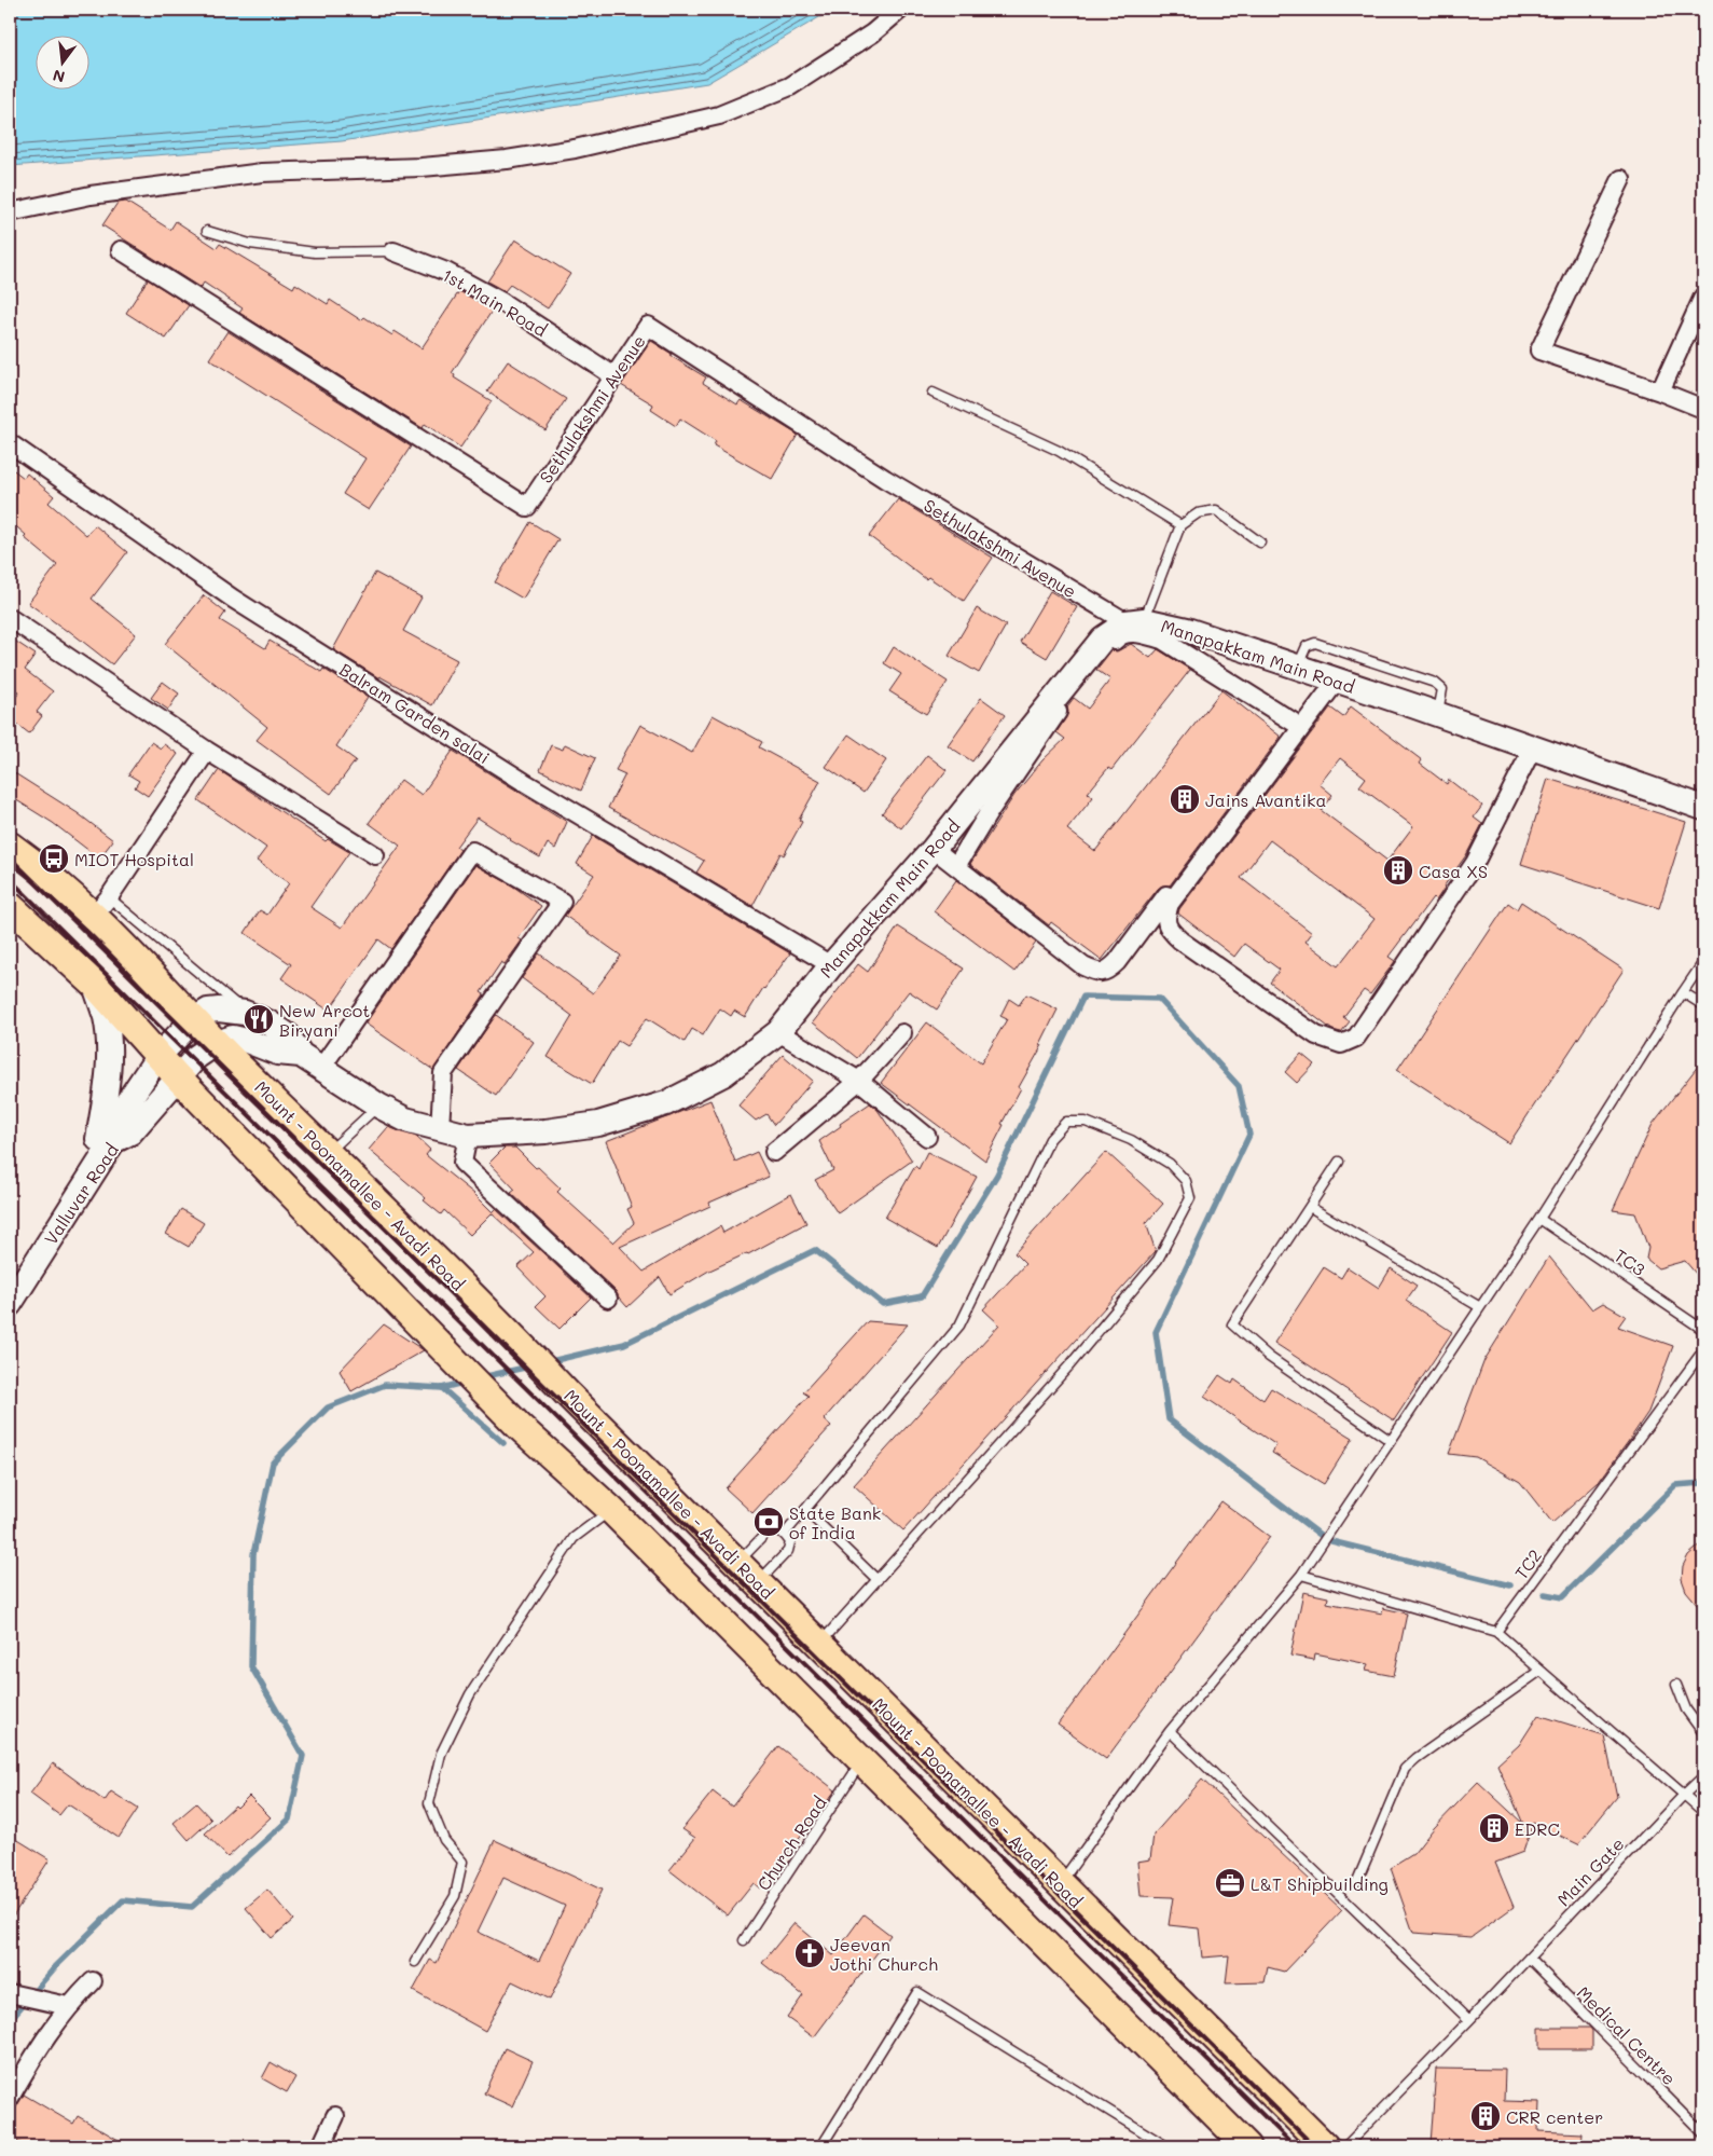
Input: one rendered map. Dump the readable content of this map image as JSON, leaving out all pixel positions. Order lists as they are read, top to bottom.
{
  "streets": {
    "main road": ["Manapakkam Main Road", "Mount - Poonamallee - Avadi Road", "Valluvar Road"],
    "street": ["1st Main Road", "Sethulakshmi Avenue", "Balram Garden salai"],
    "lane": [
      "TC3",
      "TC2",
      "Church Road",
      "Main Gate",
      "Medical Centre"
    ]
  },
  "crossings": [
    ["1st Main Road", "Sethulakshmi Avenue"],
    ["Sethulakshmi Avenue", "Manapakkam Main Road"],
    ["Manapakkam Main Road", "Balram Garden salai"],
    ["Manapakkam Main Road", "Mount - Poonamallee - Avadi Road"],
    ["Manapakkam Main Road", "Valluvar Road"],
    ["Mount - Poonamallee - Avadi Road", "Valluvar Road"],
    ["Main Gate", "Medical Centre"]
  ],
  "places": {
    "building": [
      "Jains Avantika",
      "Casa XS",
      "EDRC",
      "CRR center"
    ],
    "bus stop": ["MIOT Hospital"],
    "restaurant": ["New Arcot Biryani"],
    "bank": ["State Bank of India"],
    "office": ["L&T Shipbuilding"],
    "church": ["Jeevan Jothi Church"]
  },
  "north": "bottom"
}
